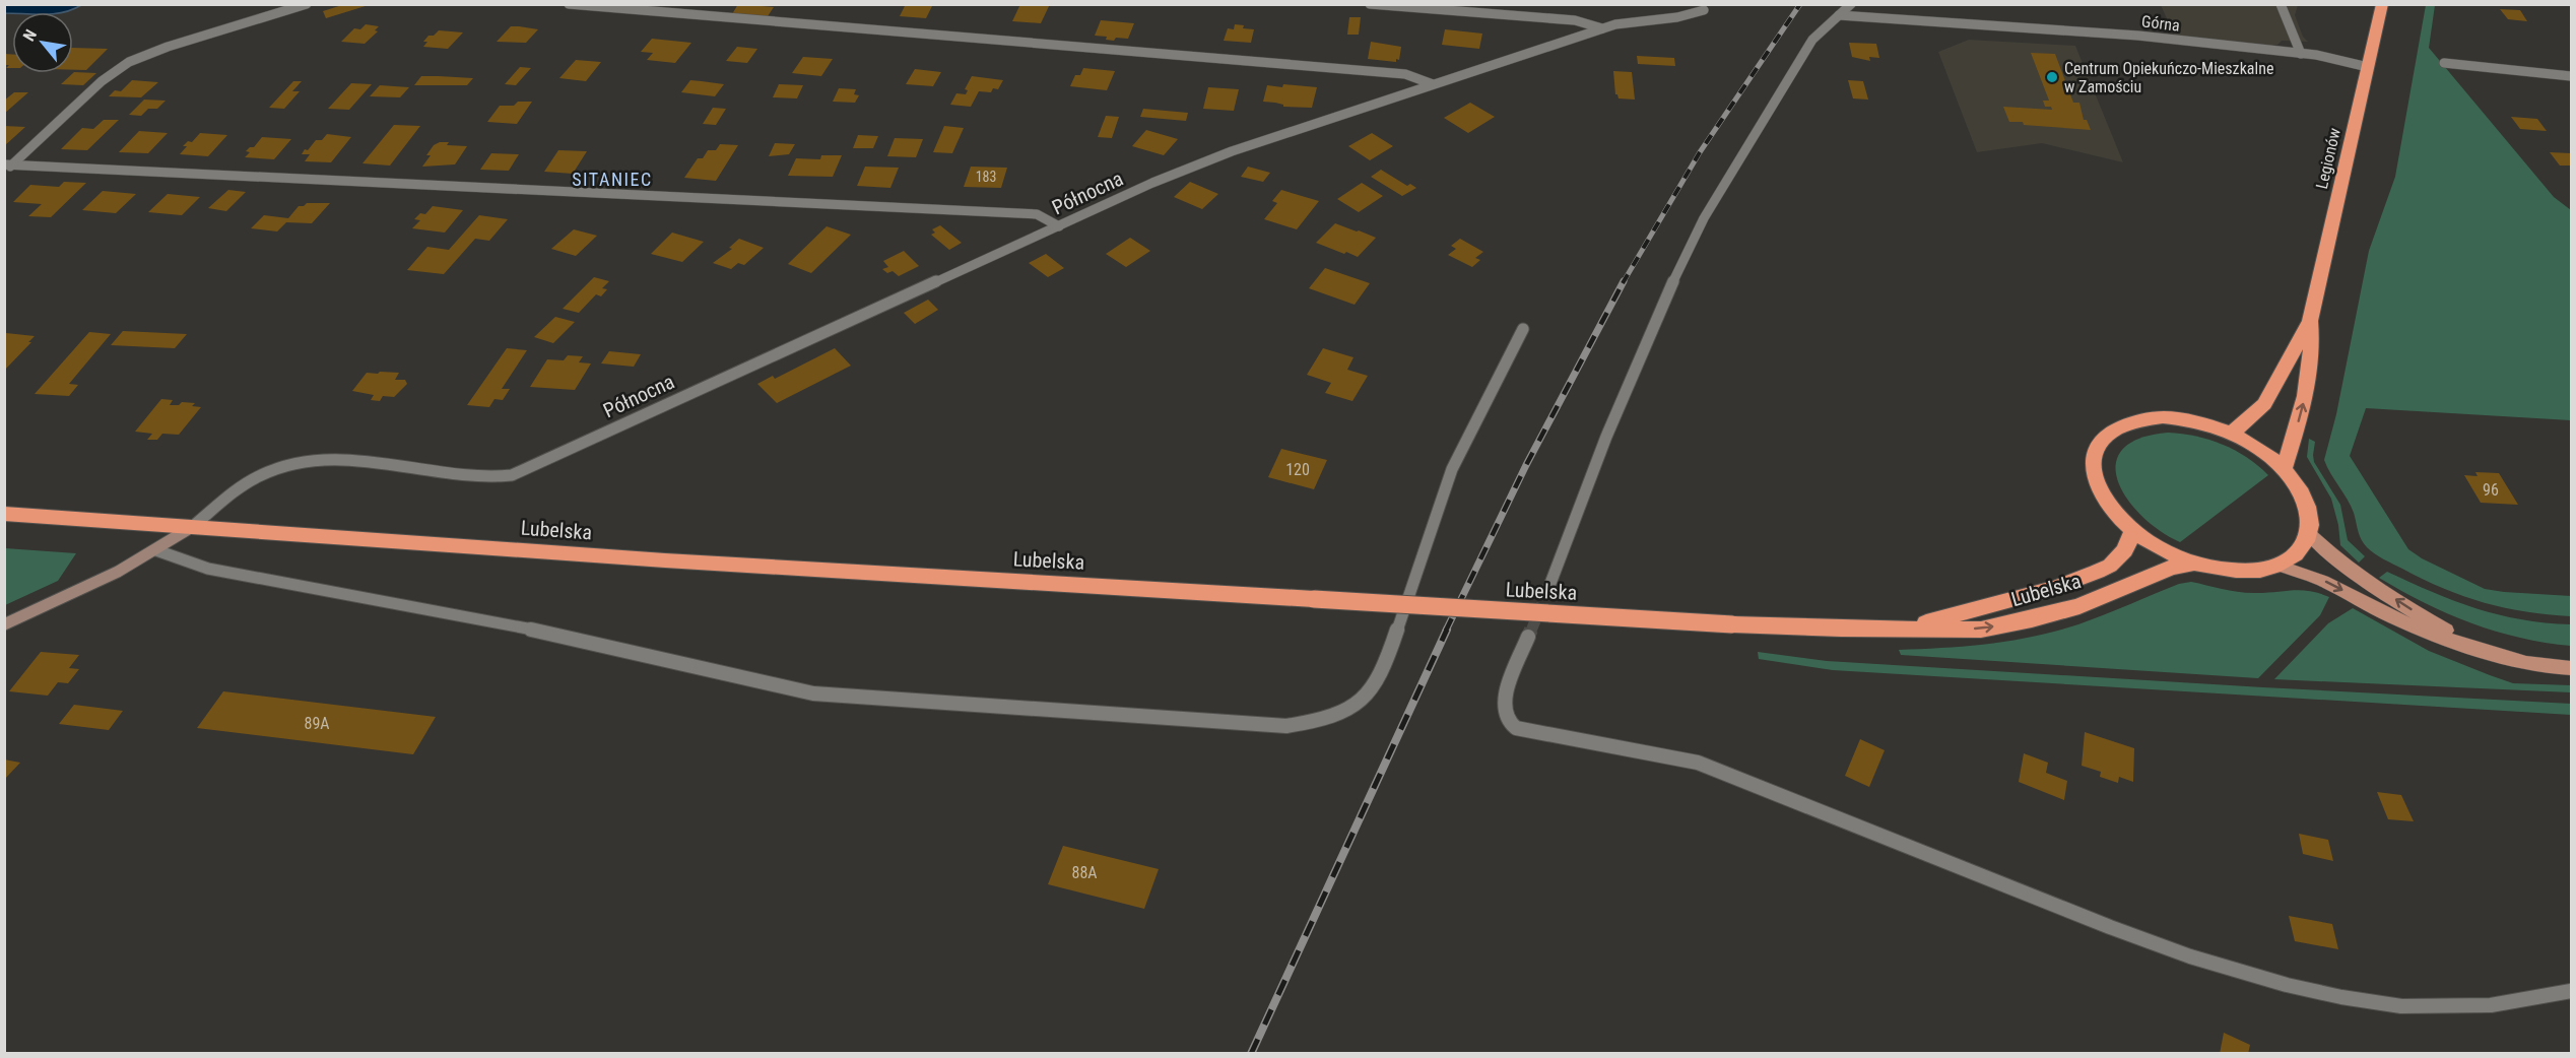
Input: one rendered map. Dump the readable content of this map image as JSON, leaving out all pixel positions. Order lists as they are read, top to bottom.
{
  "streets": {
    "highway": ["Legionów", "Lubelska"],
    "street": ["Górna", "Północna"]
  },
  "crossings": [
    ["Górna", "Legionów"],
    ["Legionów", "Lubelska"],
    ["Północna", "Lubelska"]
  ],
  "districts": ["SITANIEC"],
  "places": ["Centrum Opiekuńczo-Mieszkalne w Zamościu"],
  "house_numbers": [
    "183",
    "120",
    "96",
    "89A",
    "88A"
  ],
  "north": "top left"
}
